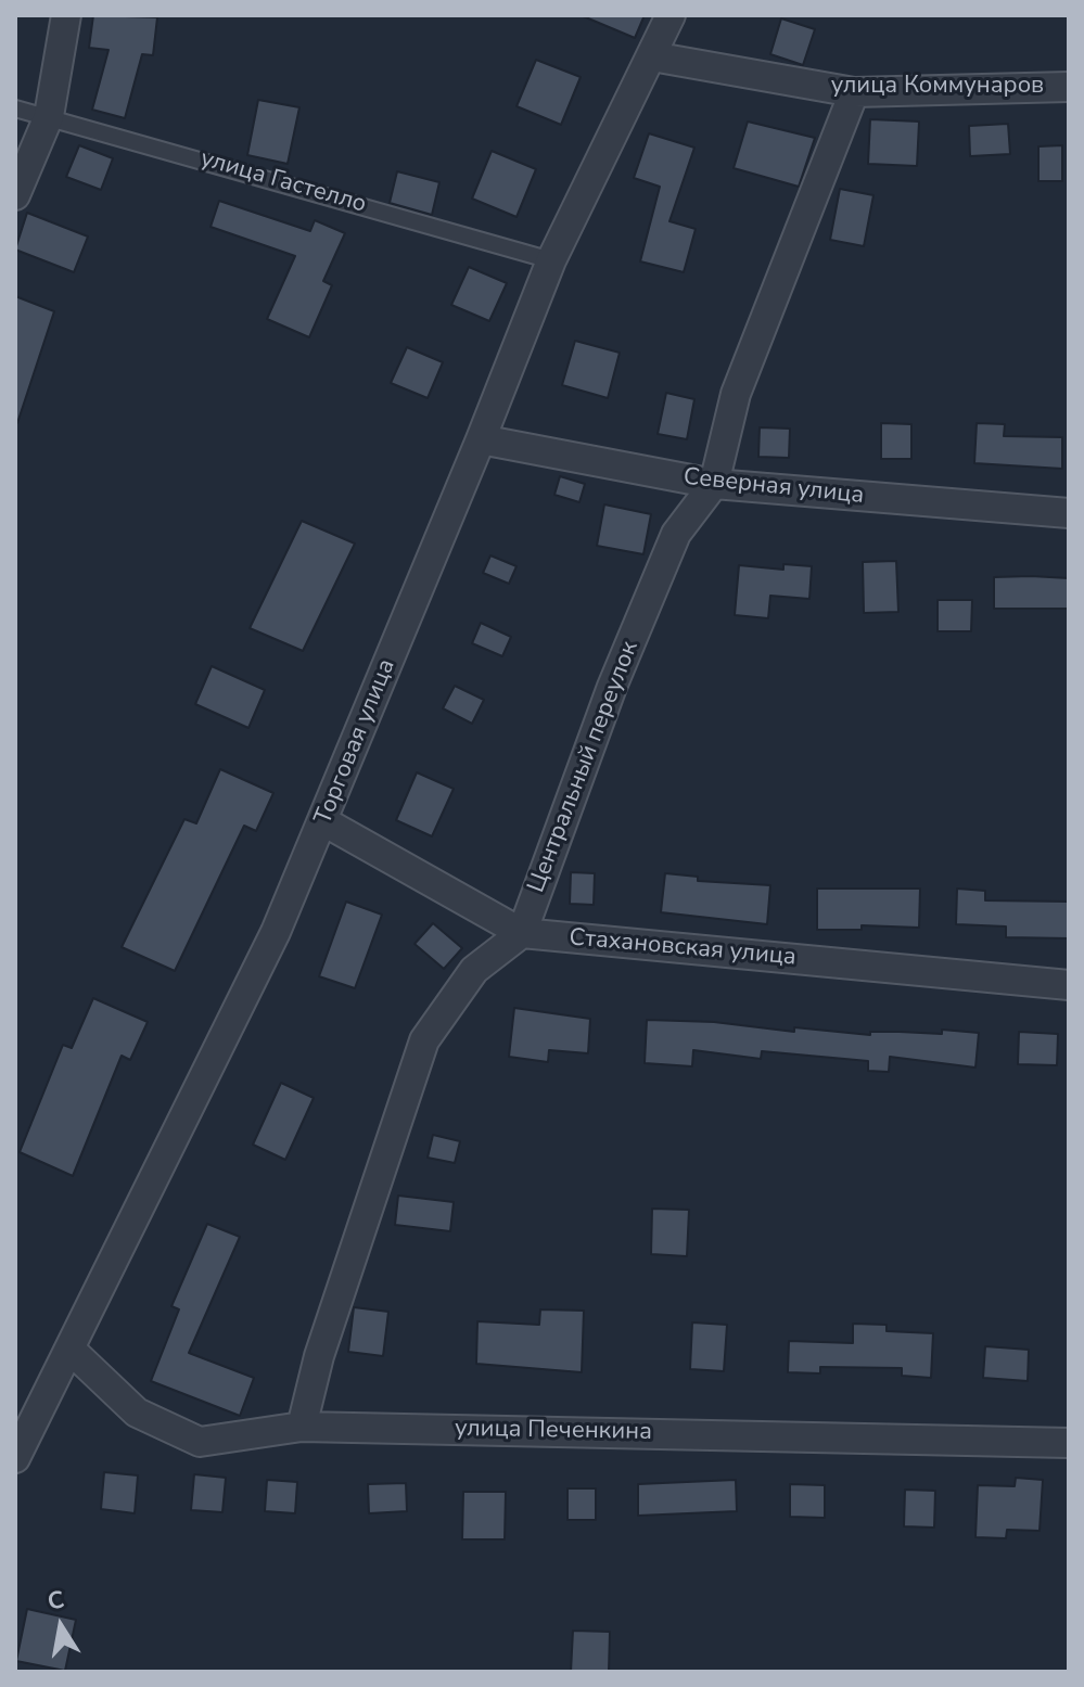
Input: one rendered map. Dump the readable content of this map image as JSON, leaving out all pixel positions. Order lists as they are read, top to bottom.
{
  "streets": {
    "street": [
      "улица Коммунаров",
      "Северная улица",
      "Торговая улица",
      "Центральный переулок",
      "Стахановская улица",
      "улица Печенкина"
    ],
    "lane": ["улица Гастелло"]
  },
  "crossings": [
    ["улица Коммунаров", "Торговая улица"],
    ["улица Коммунаров", "Центральный переулок"],
    ["улица Гастелло", "Торговая улица"],
    ["Северная улица", "Торговая улица"],
    ["Северная улица", "Центральный переулок"],
    ["Торговая улица", "Стахановская улица"],
    ["Торговая улица", "улица Печенкина"],
    ["Центральный переулок", "Стахановская улица"]
  ],
  "north": "top"
}
